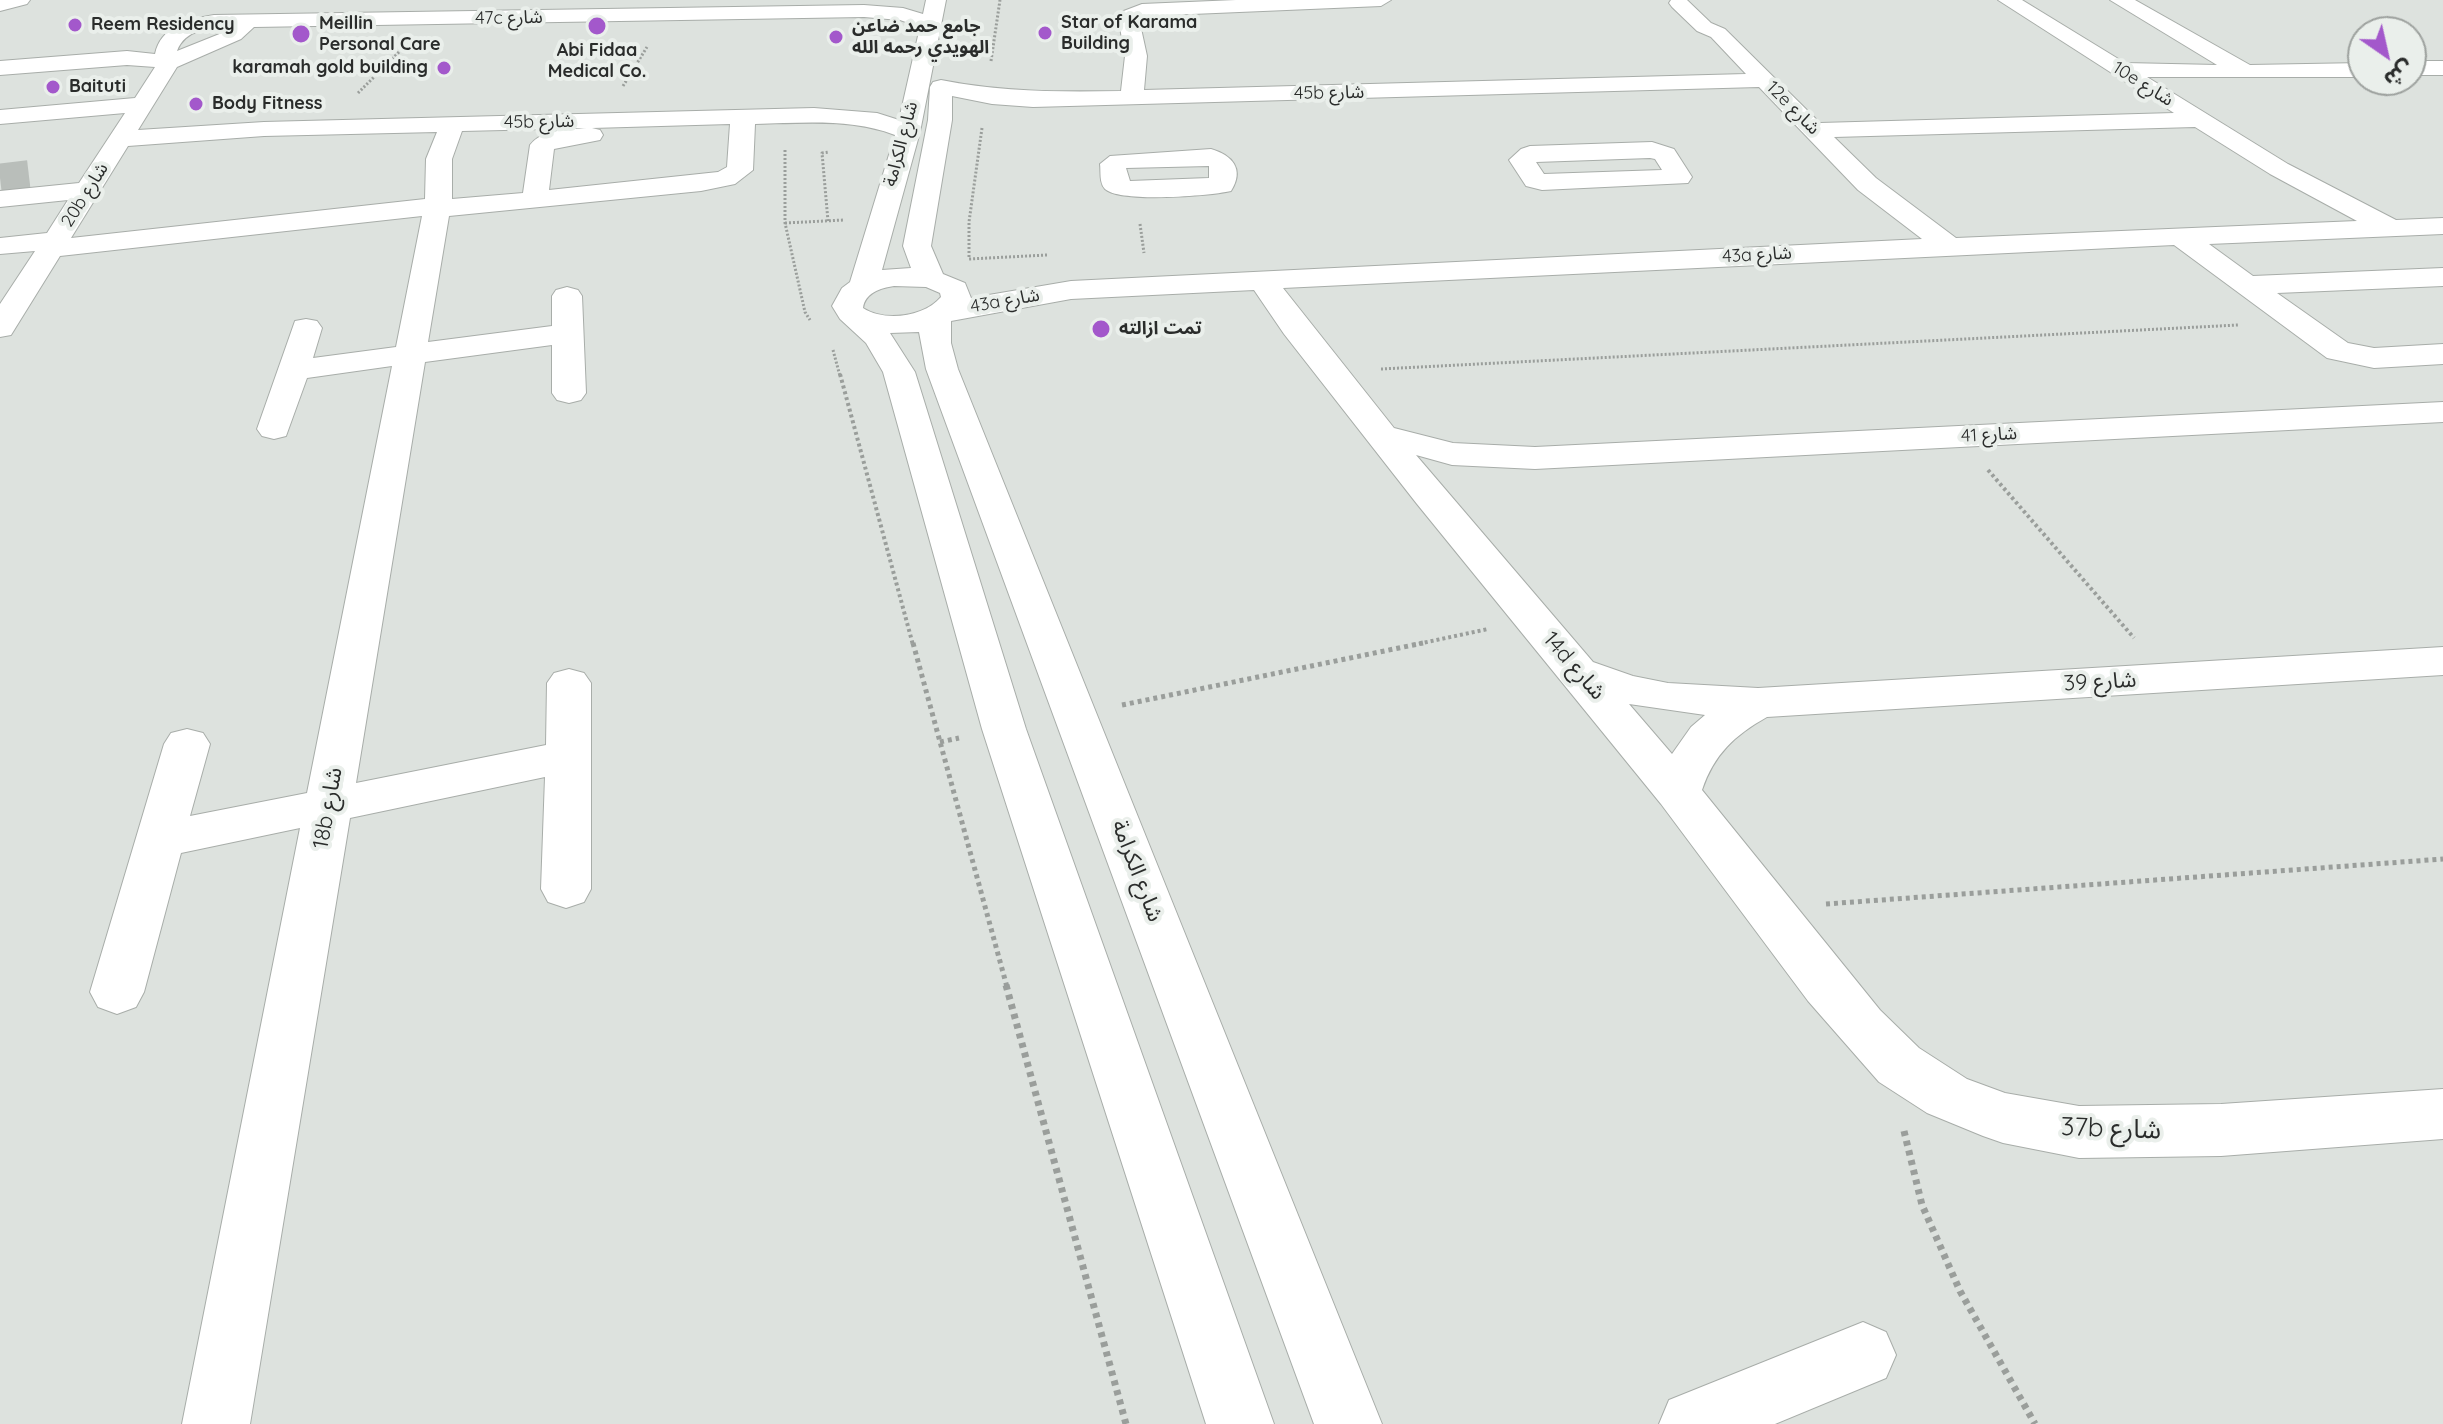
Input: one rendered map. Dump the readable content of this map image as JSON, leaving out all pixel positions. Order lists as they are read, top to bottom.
{
  "streets": {
    "street": [
      "47c شارع",
      "10e شارع",
      "45b شارع",
      "12e شارع",
      "شارع الكرامة",
      "20b شارع",
      "43a شارع",
      "شارع 41",
      "14d شارع",
      "شارع 39",
      "18b شارع",
      "37b شارع"
    ]
  },
  "crossings": [
    ["47c شارع", "شارع الكرامة"],
    ["10e شارع", "43a شارع"],
    ["45b شارع", "12e شارع"],
    ["45b شارع", "شارع الكرامة"],
    ["45b شارع", "20b شارع"],
    ["45b شارع", "18b شارع"],
    ["12e شارع", "43a شارع"],
    ["شارع الكرامة", "43a شارع"],
    ["43a شارع", "14d شارع"],
    ["شارع 41", "14d شارع"],
    ["14d شارع", "شارع 39"],
    ["14d شارع", "37b شارع"]
  ],
  "places": [
    "Reem Residency",
    "Abi Fidaa Medical Co.",
    "Star of Karama Building",
    "Meillin Personal Care",
    "جامع حمد ضاعن الهويدي رحمه الله",
    "karamah gold building",
    "Baituti",
    "Body Fitness",
    "تمت ازالته"
  ],
  "north": "bottom right"
}
